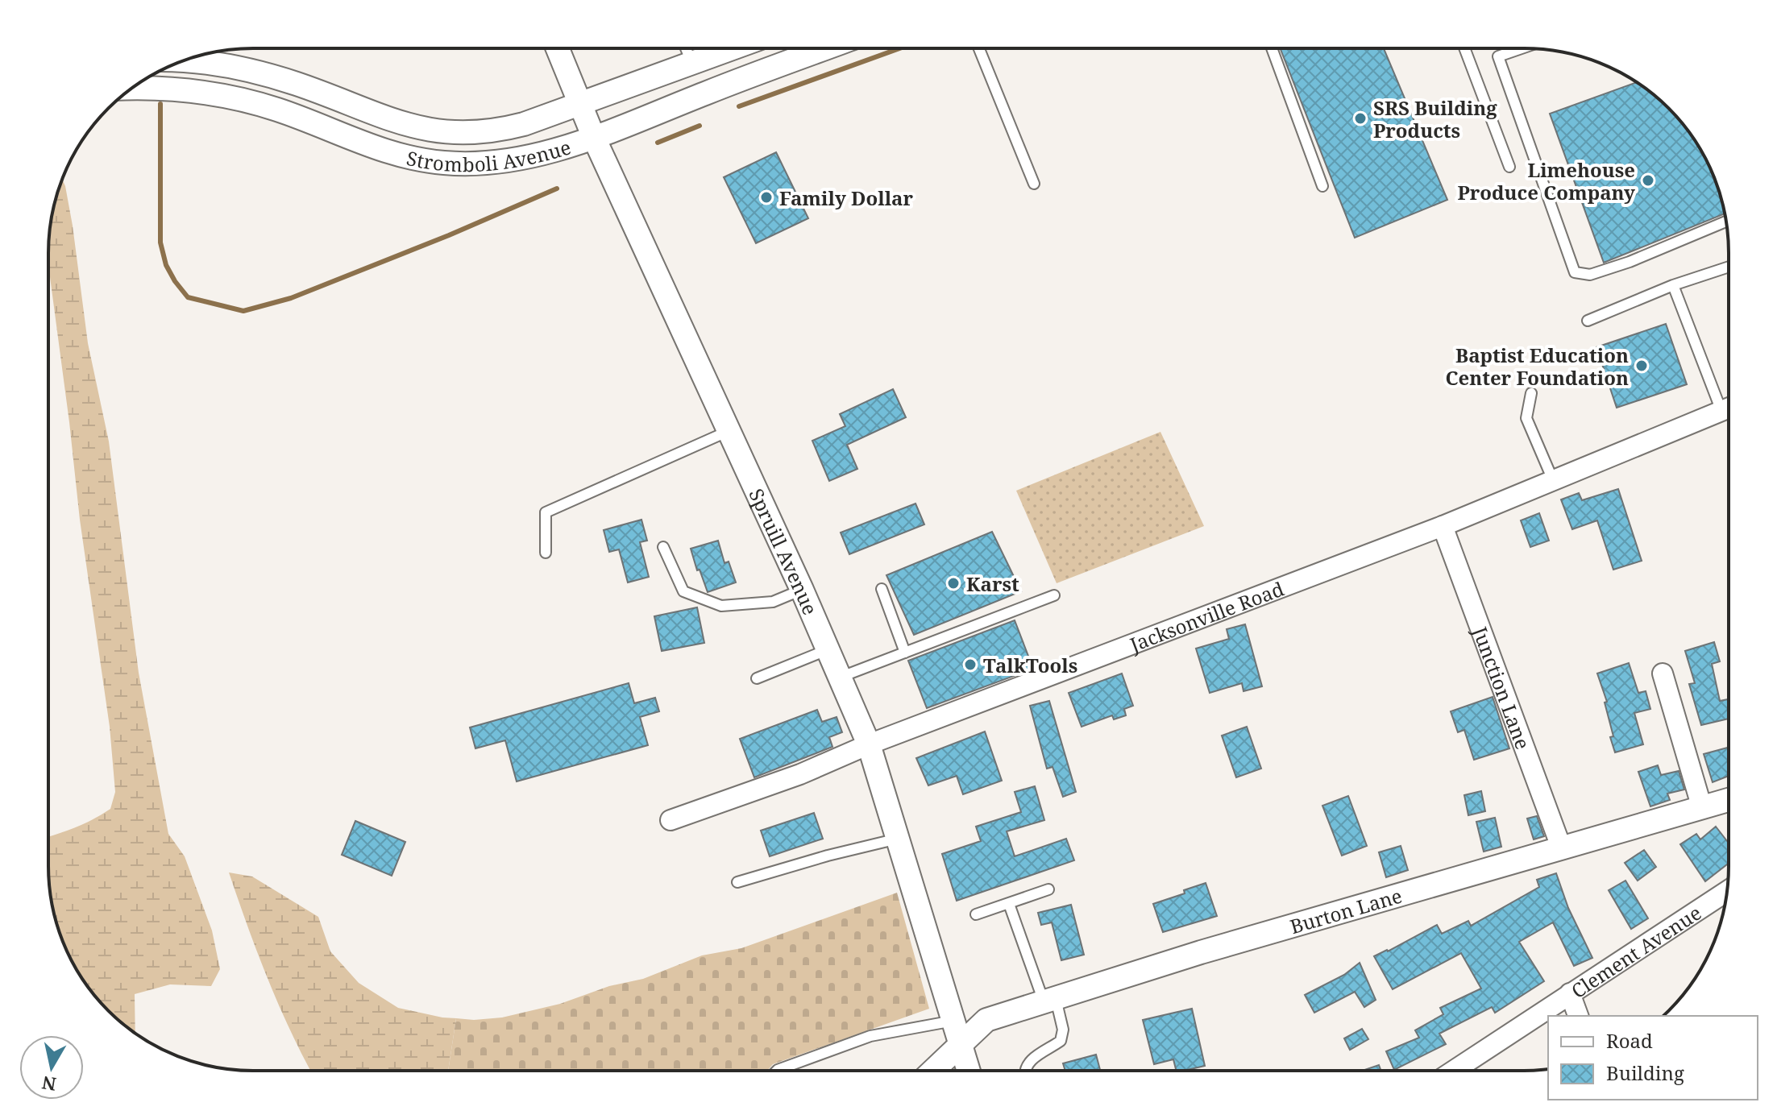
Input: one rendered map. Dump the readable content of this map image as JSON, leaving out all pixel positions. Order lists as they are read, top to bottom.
{
  "streets": {
    "street": [
      "Stromboli Avenue",
      "Spruill Avenue",
      "Jacksonville Road",
      "Junction Lane",
      "Burton Lane",
      "Clement Avenue"
    ]
  },
  "crossings": [
    ["Stromboli Avenue", "Spruill Avenue"],
    ["Spruill Avenue", "Jacksonville Road"],
    ["Spruill Avenue", "Burton Lane"],
    ["Jacksonville Road", "Junction Lane"],
    ["Junction Lane", "Burton Lane"]
  ],
  "places": [
    "SRS Building Products",
    "Limehouse Produce Company",
    "Family Dollar",
    "Baptist Education Center Foundation",
    "Karst",
    "TalkTools"
  ],
  "legend": ["Road", "Building"],
  "north": "bottom"
}
